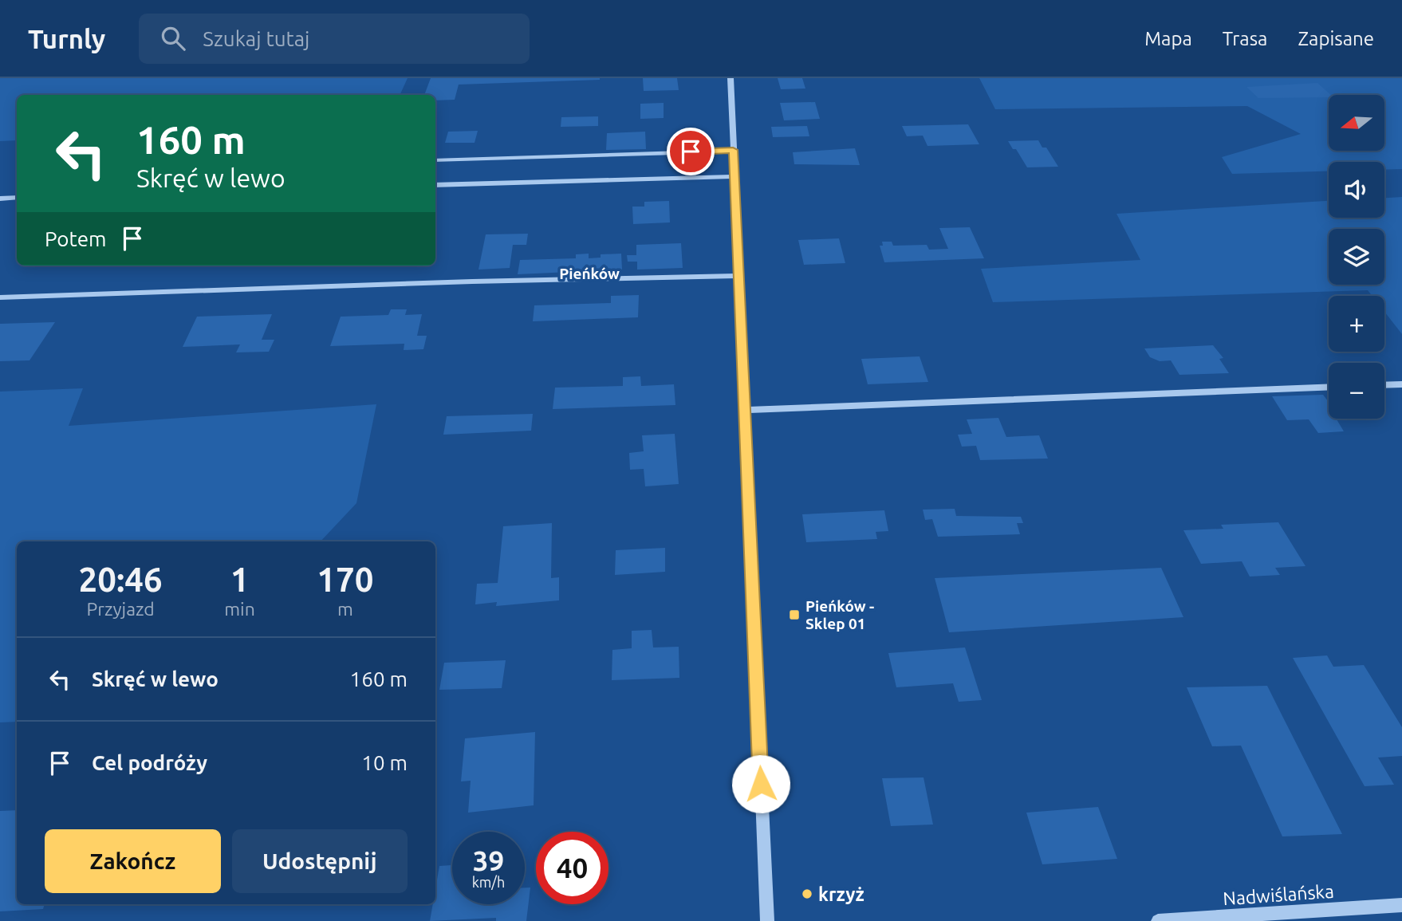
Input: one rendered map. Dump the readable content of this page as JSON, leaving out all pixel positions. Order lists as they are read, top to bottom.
{
  "streets": {
    "street": ["Nadwiślańska"]
  },
  "districts": ["Pieńków"],
  "places": {
    "transit": ["Pieńków - Sklep 01"],
    "other": ["krzyż"]
  },
  "north": "left",
  "page": {
    "header": "Turnly",
    "search": "Szukaj tutaj",
    "nav": ["Mapa", "Trasa", "Zapisane"],
    "map_buttons": ["+", "−"],
    "turn": ["160 m", "Skręć w lewo"],
    "then": "Potem",
    "eta": [
      "20:46",
      "Przyjazd",
      "1",
      "min",
      "170",
      "m"
    ],
    "list": [
      {
        "name": "Skręć w lewo",
        "value": "160 m"
      },
      {
        "name": "Cel podróży",
        "value": "10 m"
      }
    ],
    "buttons": ["Zakończ", "Udostępnij"],
    "speed": "39 km/h",
    "limit": "40"
  }
}
